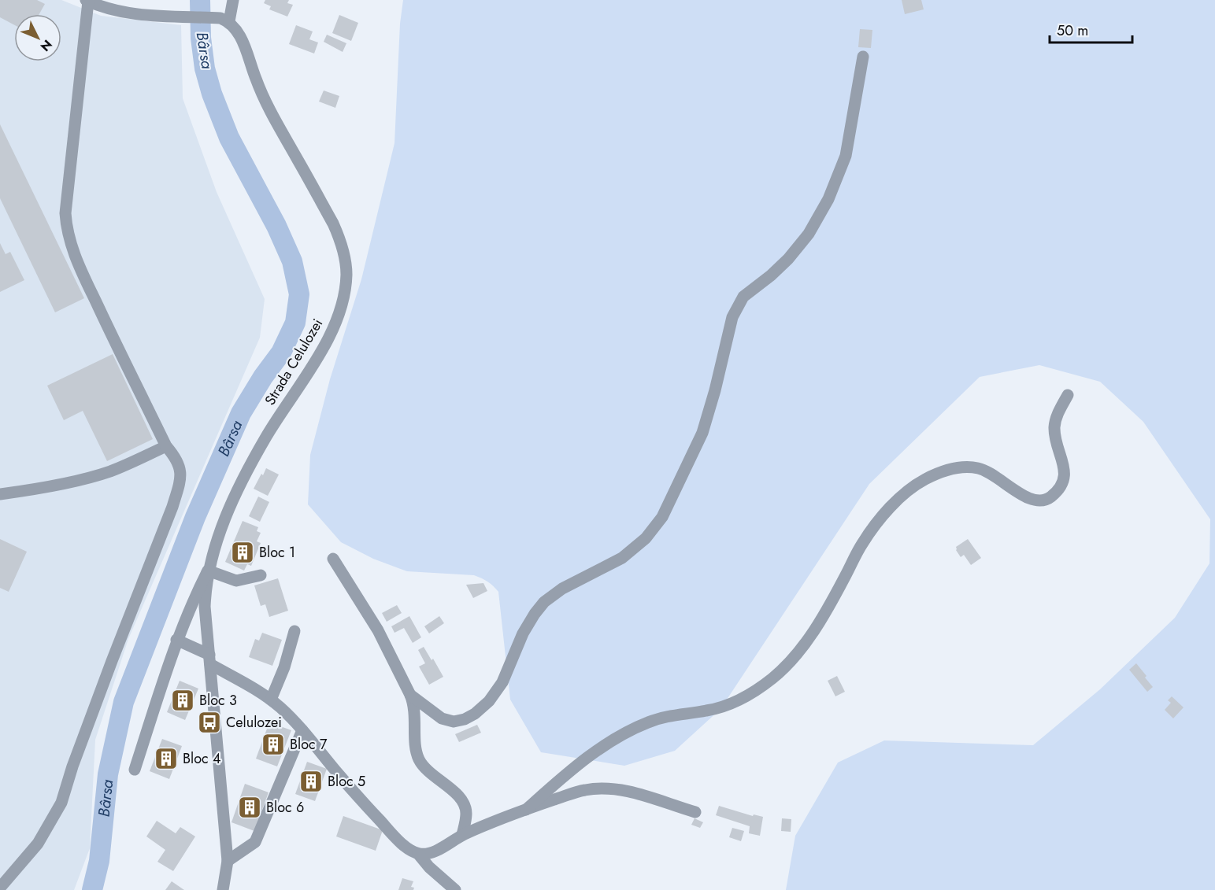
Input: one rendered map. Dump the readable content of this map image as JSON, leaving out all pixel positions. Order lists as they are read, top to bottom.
{
  "streets": {
    "street": ["Strada Celulozei"]
  },
  "water": ["Bârsa"],
  "places": {
    "building": [
      "Bloc 1",
      "Bloc 3",
      "Bloc 7",
      "Bloc 4",
      "Bloc 5",
      "Bloc 6"
    ],
    "bus stop": ["Celulozei"]
  },
  "scale_bar": "50 m",
  "north": "bottom right"
}
